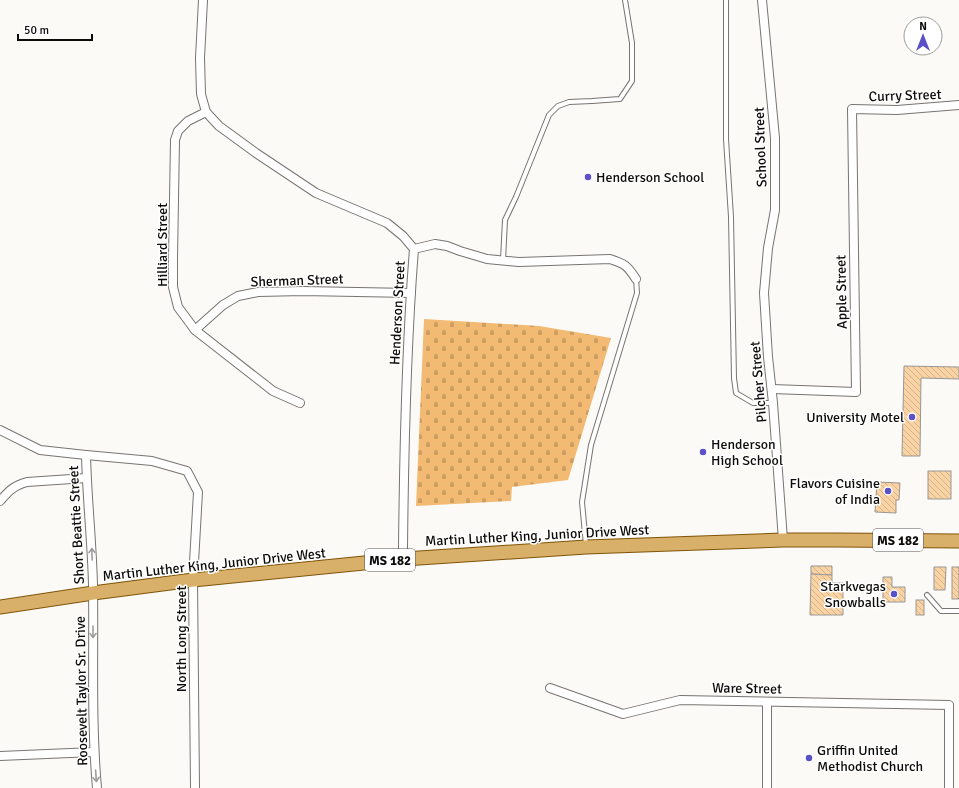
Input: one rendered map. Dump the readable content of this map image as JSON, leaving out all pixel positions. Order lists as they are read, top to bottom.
{
  "streets": {
    "main road": ["Martin Luther King, Junior Drive West", "MS 182"],
    "street": [
      "Curry Street",
      "School Street",
      "Hilliard Street",
      "Sherman Street",
      "Apple Street",
      "Henderson Street",
      "Pilcher Street",
      "Short Beattie Street",
      "North Long Street",
      "Ware Street",
      "Roosevelt Taylor Sr. Drive"
    ]
  },
  "crossings": [
    ["Curry Street", "Apple Street"],
    ["School Street", "Pilcher Street"],
    ["Hilliard Street", "Sherman Street"],
    ["Hilliard Street", "Henderson Street"],
    ["Sherman Street", "Henderson Street"],
    ["Apple Street", "Pilcher Street"],
    ["Henderson Street", "Martin Luther King, Junior Drive West"],
    ["Pilcher Street", "Martin Luther King, Junior Drive West"],
    ["Short Beattie Street", "Martin Luther King, Junior Drive West"],
    ["Short Beattie Street", "North Long Street"],
    ["Short Beattie Street", "Roosevelt Taylor Sr. Drive"],
    ["Martin Luther King, Junior Drive West", "North Long Street"],
    ["Martin Luther King, Junior Drive West", "Roosevelt Taylor Sr. Drive"]
  ],
  "one_way": ["Short Beattie Street", "Roosevelt Taylor Sr. Drive"],
  "places": [
    "Henderson School",
    "University Motel",
    "Henderson High School",
    "Flavors Cuisine of India",
    "Starkvegas Snowballs",
    "Griffin United Methodist Church"
  ],
  "scale_bar": "50 m",
  "north": "top"
}
